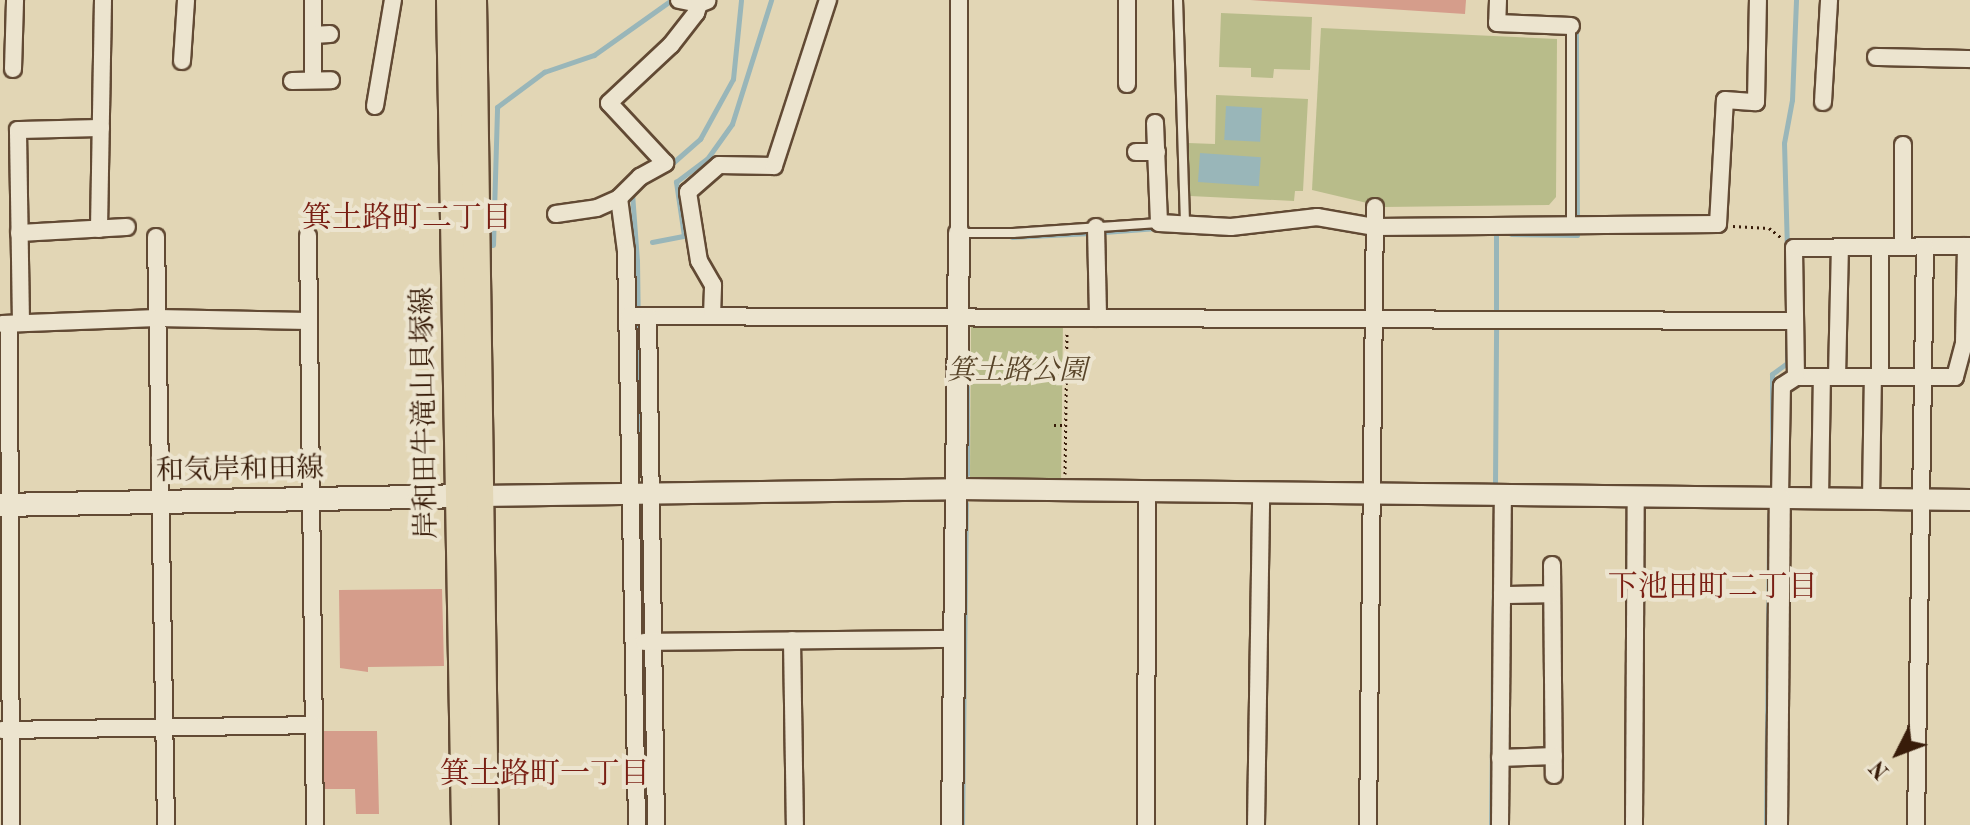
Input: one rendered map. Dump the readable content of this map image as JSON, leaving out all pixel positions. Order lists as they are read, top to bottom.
{
  "streets": {
    "main road": ["岸和田牛滝山貝塚線", "和気岸和田線"]
  },
  "crossings": [
    ["岸和田牛滝山貝塚線", "和気岸和田線"]
  ],
  "districts": ["箕土路町二丁目", "下池田町二丁目", "箕土路町一丁目"],
  "parks": ["箕土路公園"],
  "north": "bottom left"
}
